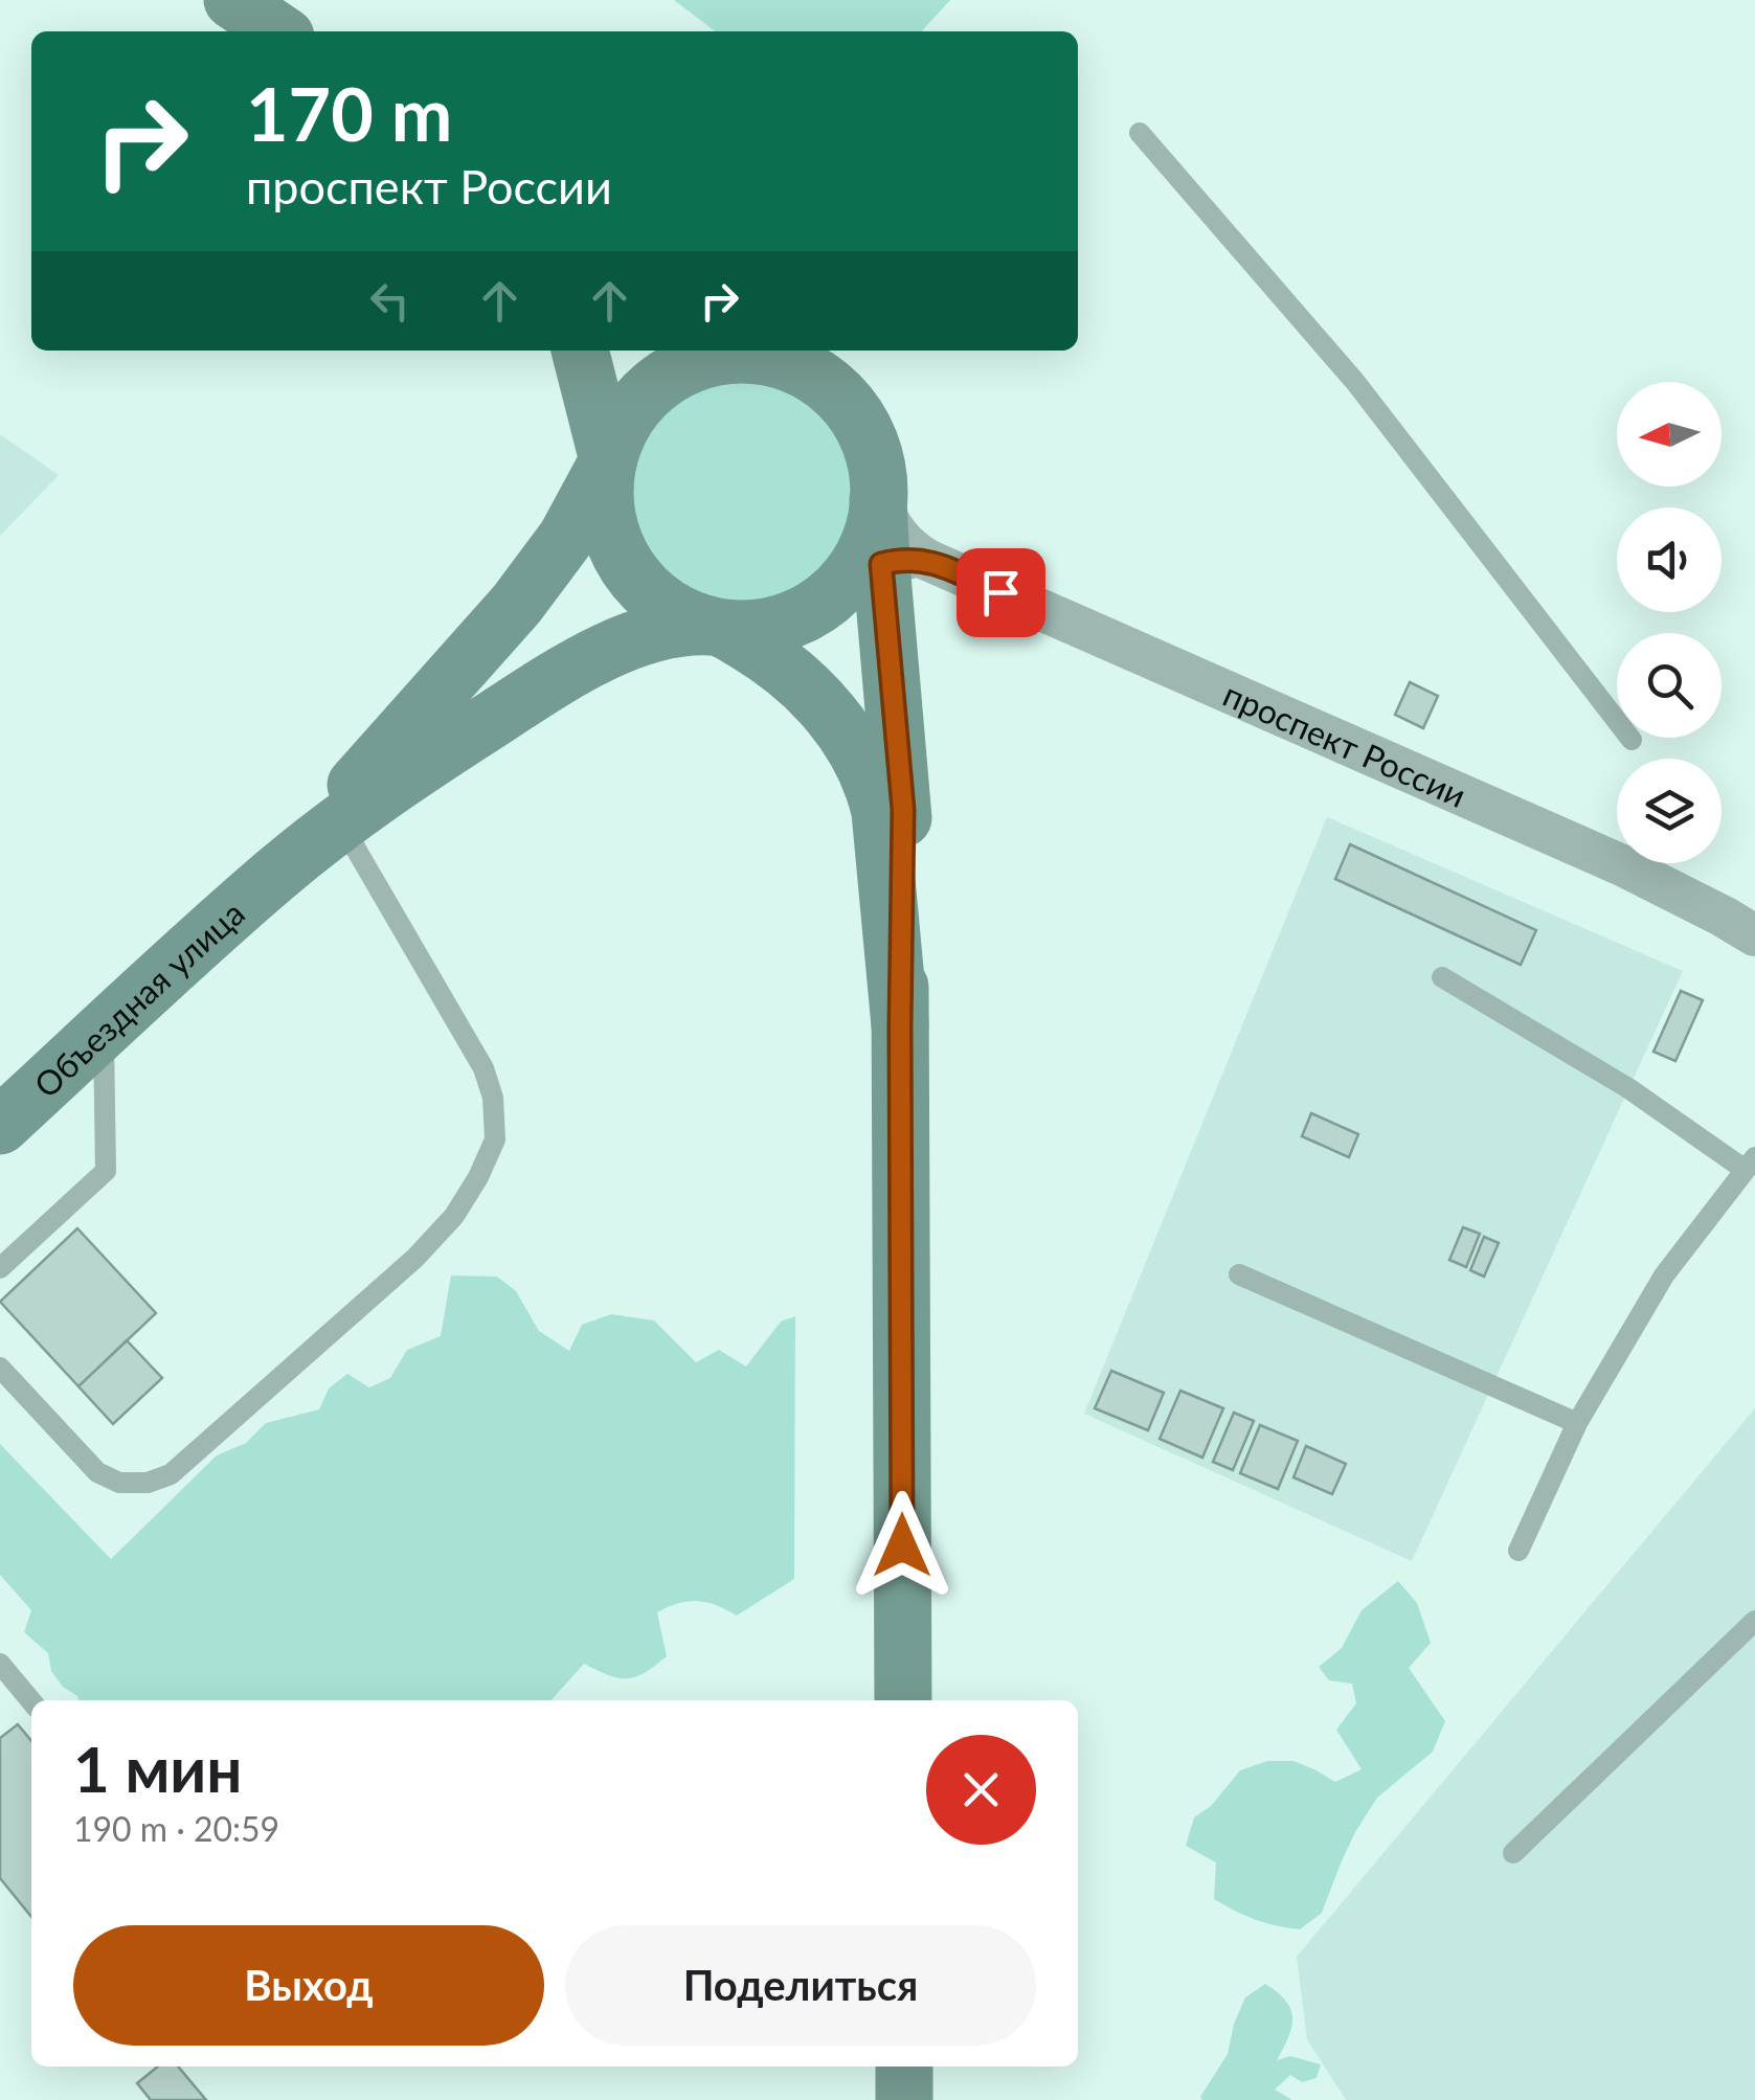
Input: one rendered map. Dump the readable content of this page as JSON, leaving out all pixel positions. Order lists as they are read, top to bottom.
{
  "streets": {
    "street": ["проспект России", "Объездная улица"]
  },
  "north": "left",
  "page": {
    "turn": ["170 m", "проспект России"],
    "heading": ["1 мин", "190 m · 20:59"],
    "buttons": ["Выход", "Поделиться"]
  }
}
